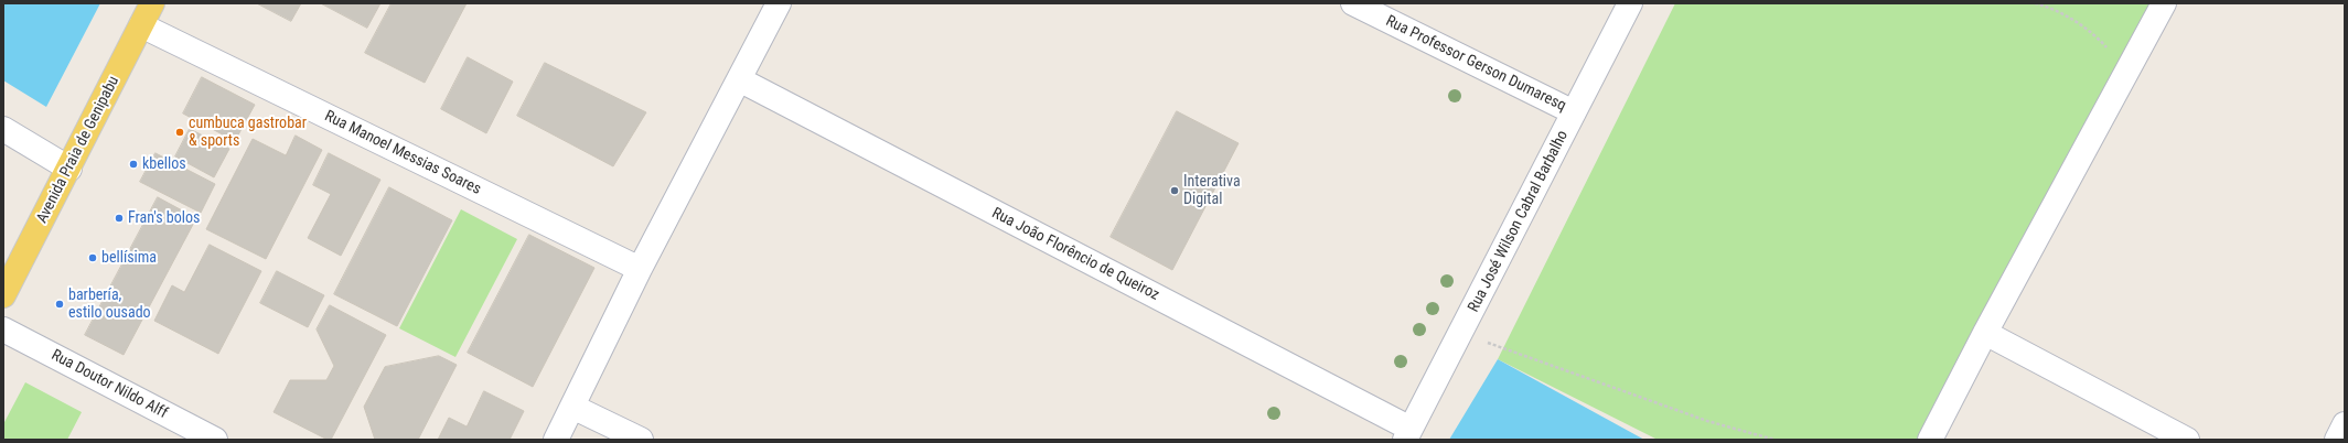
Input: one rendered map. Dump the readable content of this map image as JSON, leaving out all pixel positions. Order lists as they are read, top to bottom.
{
  "streets": {
    "main road": ["Avenida Praia de Genipabu"],
    "street": [
      "Rua Professor Gerson Dumaresq",
      "Rua Manoel Messias Soares",
      "Rua José Wilson Cabral Barbalho",
      "Rua João Florêncio de Queiroz",
      "Rua Doutor Nildo Alff"
    ]
  },
  "crossings": [
    ["Rua Professor Gerson Dumaresq", "Rua José Wilson Cabral Barbalho"],
    ["Avenida Praia de Genipabu", "Rua Manoel Messias Soares"],
    ["Rua José Wilson Cabral Barbalho", "Rua João Florêncio de Queiroz"]
  ],
  "places": [
    "cumbuca gastrobar & sports",
    "kbellos",
    "Interativa Digital",
    "Fran's bolos",
    "bellísima",
    "barbería, estilo ousado"
  ]
}
